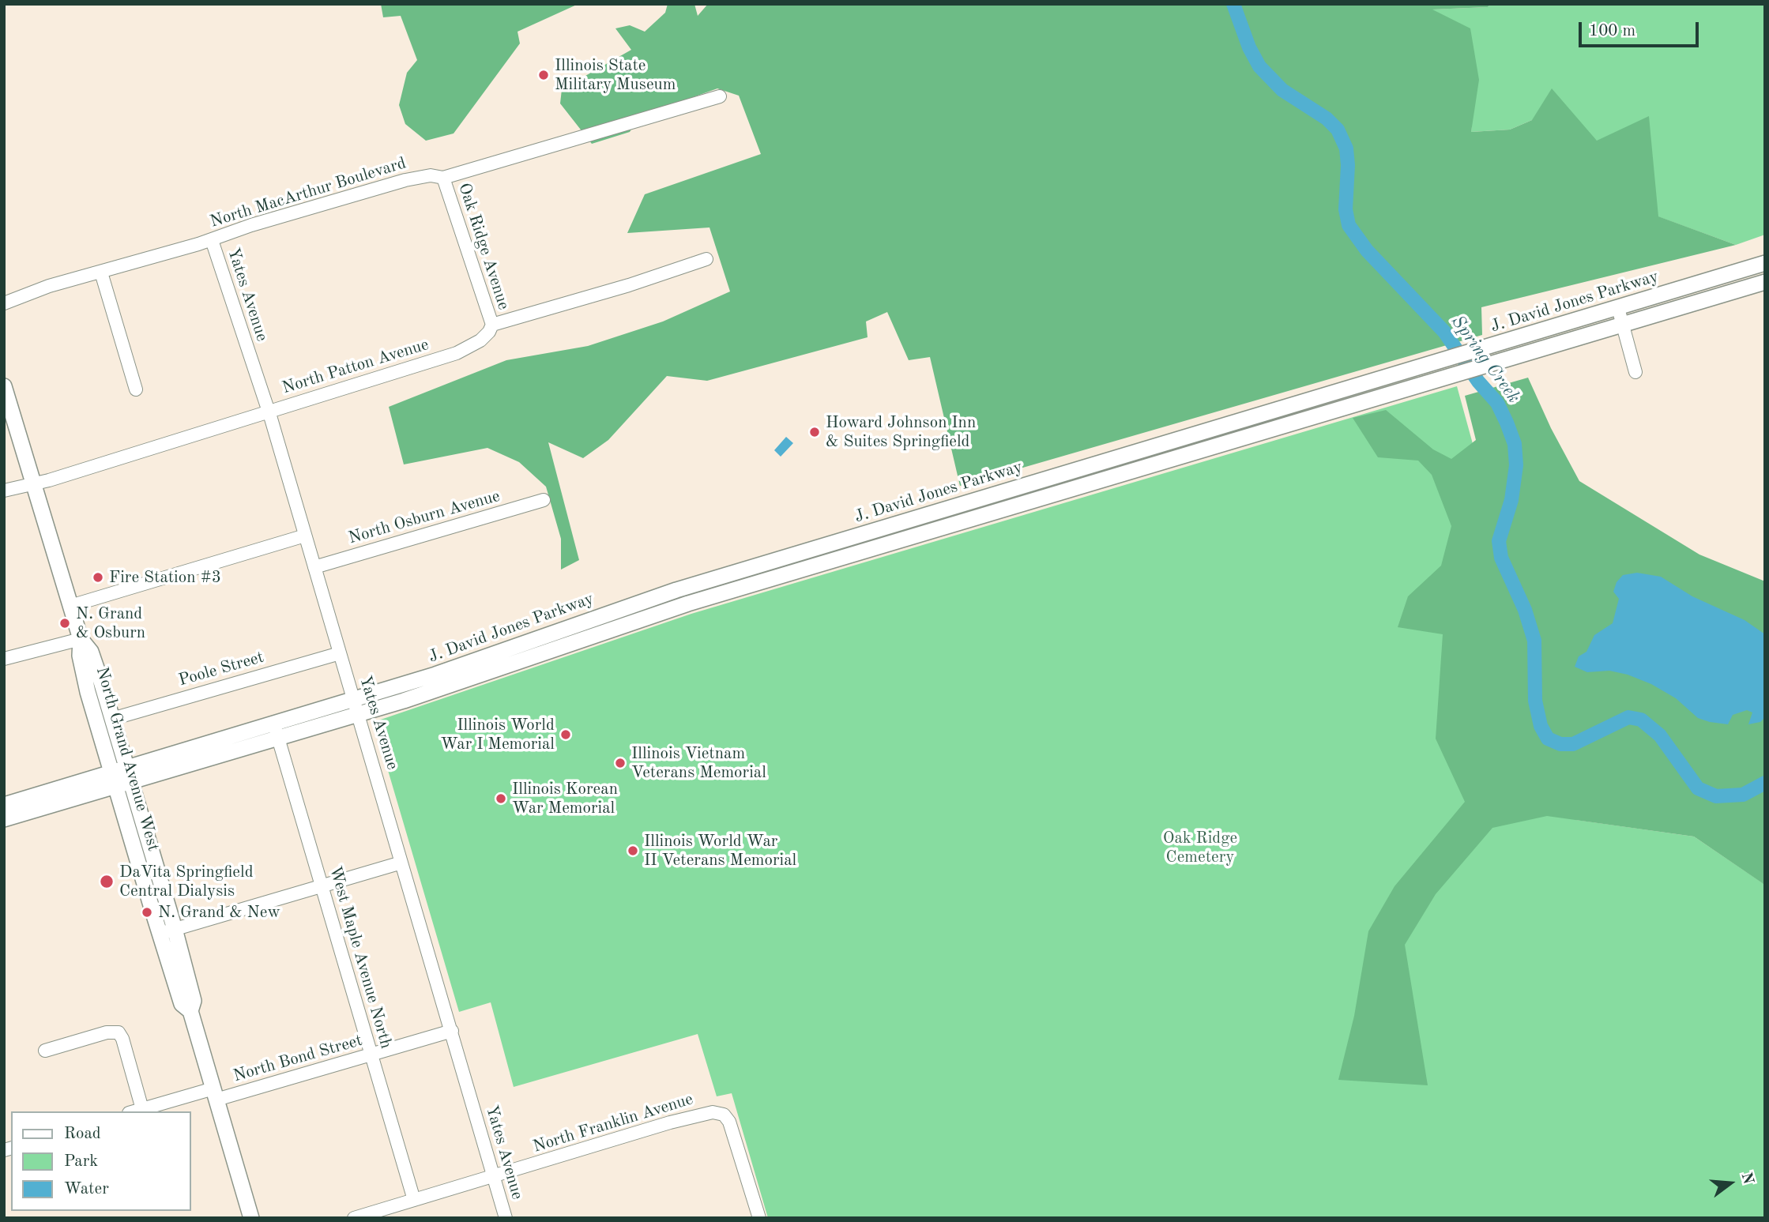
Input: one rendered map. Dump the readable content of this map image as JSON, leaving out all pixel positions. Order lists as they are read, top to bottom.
{
  "streets": {
    "main road": ["J. David Jones Parkway", "North Grand Avenue West"],
    "street": [
      "North MacArthur Boulevard",
      "Oak Ridge Avenue",
      "Yates Avenue",
      "North Patton Avenue",
      "North Osburn Avenue",
      "Poole Street",
      "West Maple Avenue North",
      "North Bond Street",
      "North Franklin Avenue"
    ]
  },
  "crossings": [
    ["North MacArthur Boulevard", "Oak Ridge Avenue"],
    ["North MacArthur Boulevard", "Yates Avenue"],
    ["Oak Ridge Avenue", "North Patton Avenue"],
    ["Yates Avenue", "J. David Jones Parkway"],
    ["Yates Avenue", "North Patton Avenue"],
    ["Yates Avenue", "North Osburn Avenue"],
    ["Yates Avenue", "Poole Street"],
    ["Yates Avenue", "North Bond Street"],
    ["Yates Avenue", "North Franklin Avenue"],
    ["J. David Jones Parkway", "North Grand Avenue West"],
    ["J. David Jones Parkway", "West Maple Avenue North"],
    ["North Patton Avenue", "North Grand Avenue West"],
    ["Poole Street", "North Grand Avenue West"],
    ["North Grand Avenue West", "North Bond Street"],
    ["West Maple Avenue North", "North Bond Street"],
    ["West Maple Avenue North", "North Franklin Avenue"]
  ],
  "water": ["Spring Creek"],
  "parks": ["Oak Ridge Cemetery"],
  "places": [
    "Illinois State Military Museum",
    "Howard Johnson Inn & Suites Springfield",
    "Fire Station #3",
    "N. Grand & Osburn",
    "Illinois World War I Memorial",
    "Illinois Vietnam Veterans Memorial",
    "Illinois Korean War Memorial",
    "Illinois World War II Veterans Memorial",
    "DaVita Springfield Central Dialysis",
    "N. Grand & New"
  ],
  "legend": ["Road", "Park", "Water"],
  "scale_bar": "100 m",
  "north": "right"
}
